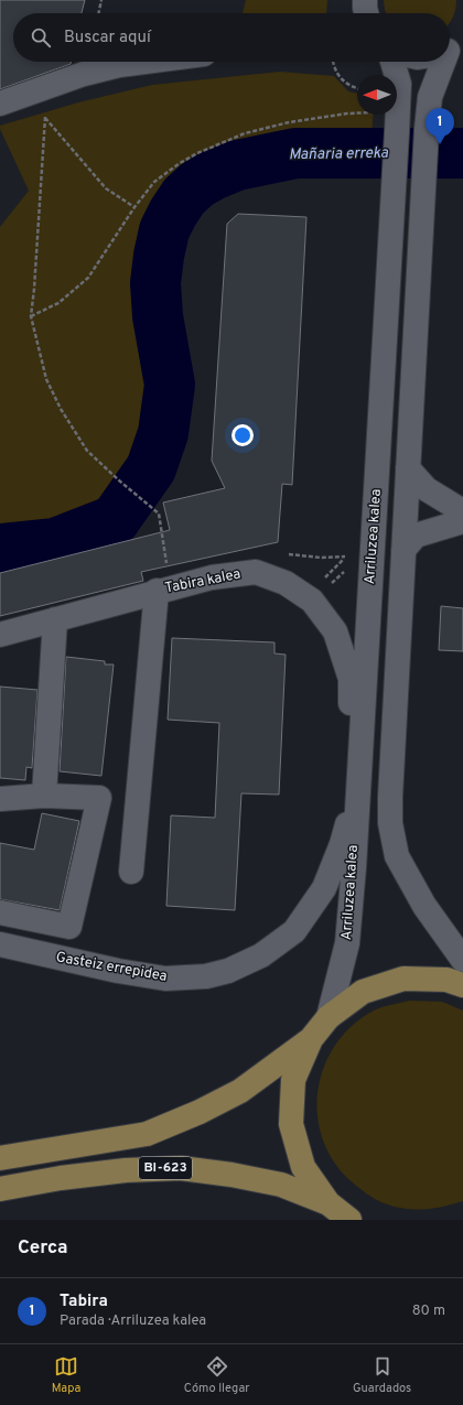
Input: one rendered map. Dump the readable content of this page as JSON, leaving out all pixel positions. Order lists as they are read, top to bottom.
{
  "streets": {
    "main road": ["BI-623"],
    "street": ["Arriluzea kalea", "Tabira kalea", "Gasteiz errepidea"]
  },
  "crossings": [
    ["Arriluzea kalea", "Tabira kalea"],
    ["Arriluzea kalea", "Gasteiz errepidea"]
  ],
  "water": ["Mañaria erreka"],
  "north": "left",
  "page": {
    "search": "Buscar aquí",
    "pins": "1",
    "heading": "Cerca",
    "list": [
      {
        "mark": "1",
        "name": "Tabira",
        "note": "Parada · Arriluzea kalea",
        "value": "80 m"
      }
    ],
    "nav": ["Mapa", "Cómo llegar", "Guardados"]
  }
}
